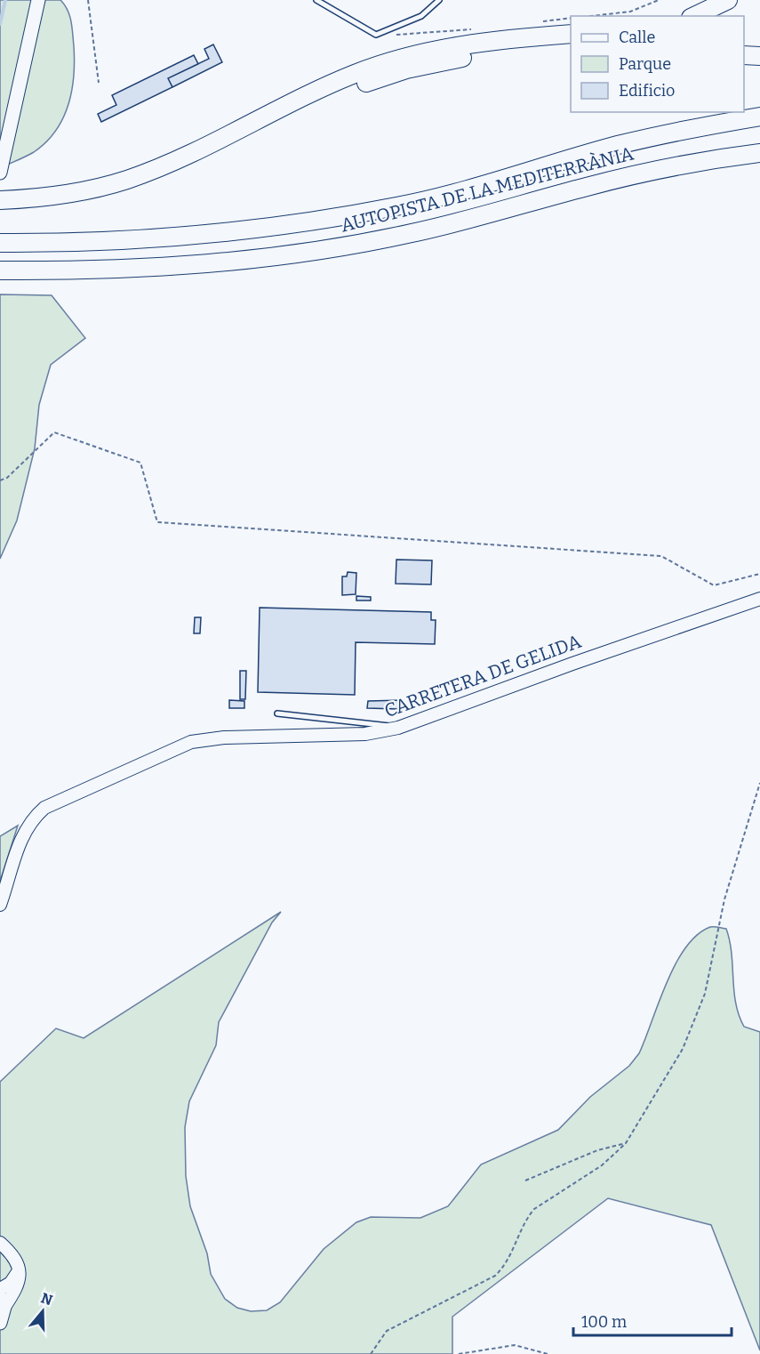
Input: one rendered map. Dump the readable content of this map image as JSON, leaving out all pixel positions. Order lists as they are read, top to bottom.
{
  "streets": {
    "highway": ["AUTOPISTA DE LA MEDITERRÀNIA"],
    "street": ["CARRETERA DE GELIDA"]
  },
  "legend": ["Calle", "Parque", "Edificio"],
  "scale_bar": "100 m",
  "north": "top"
}
